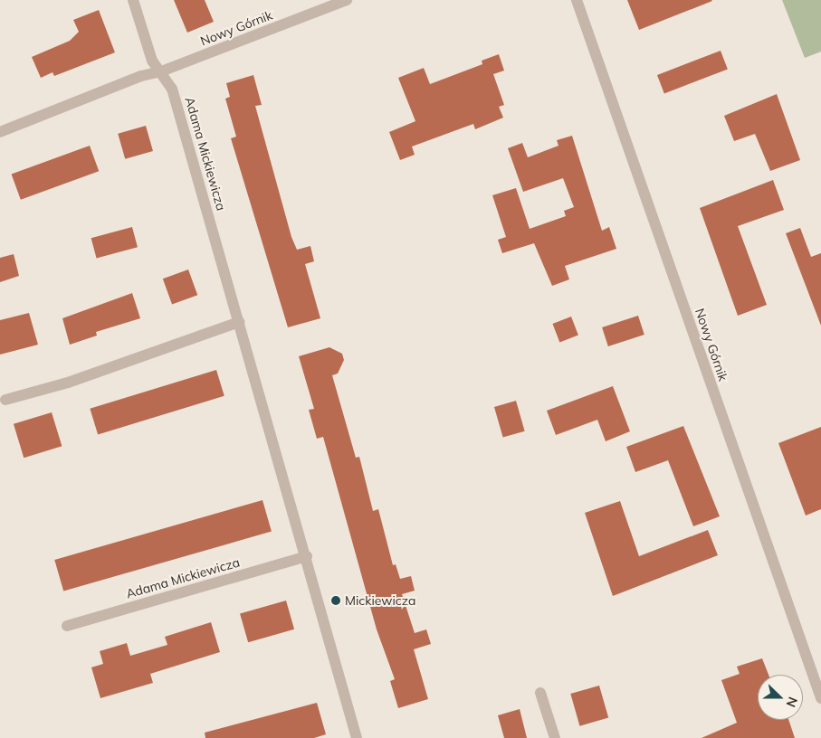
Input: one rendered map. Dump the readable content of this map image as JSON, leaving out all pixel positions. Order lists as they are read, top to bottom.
{
  "streets": {
    "street": ["Nowy Górnik", "Adama Mickiewicza"]
  },
  "crossings": [
    ["Nowy Górnik", "Adama Mickiewicza"]
  ],
  "places": ["Mickiewicza"],
  "north": "right"
}
